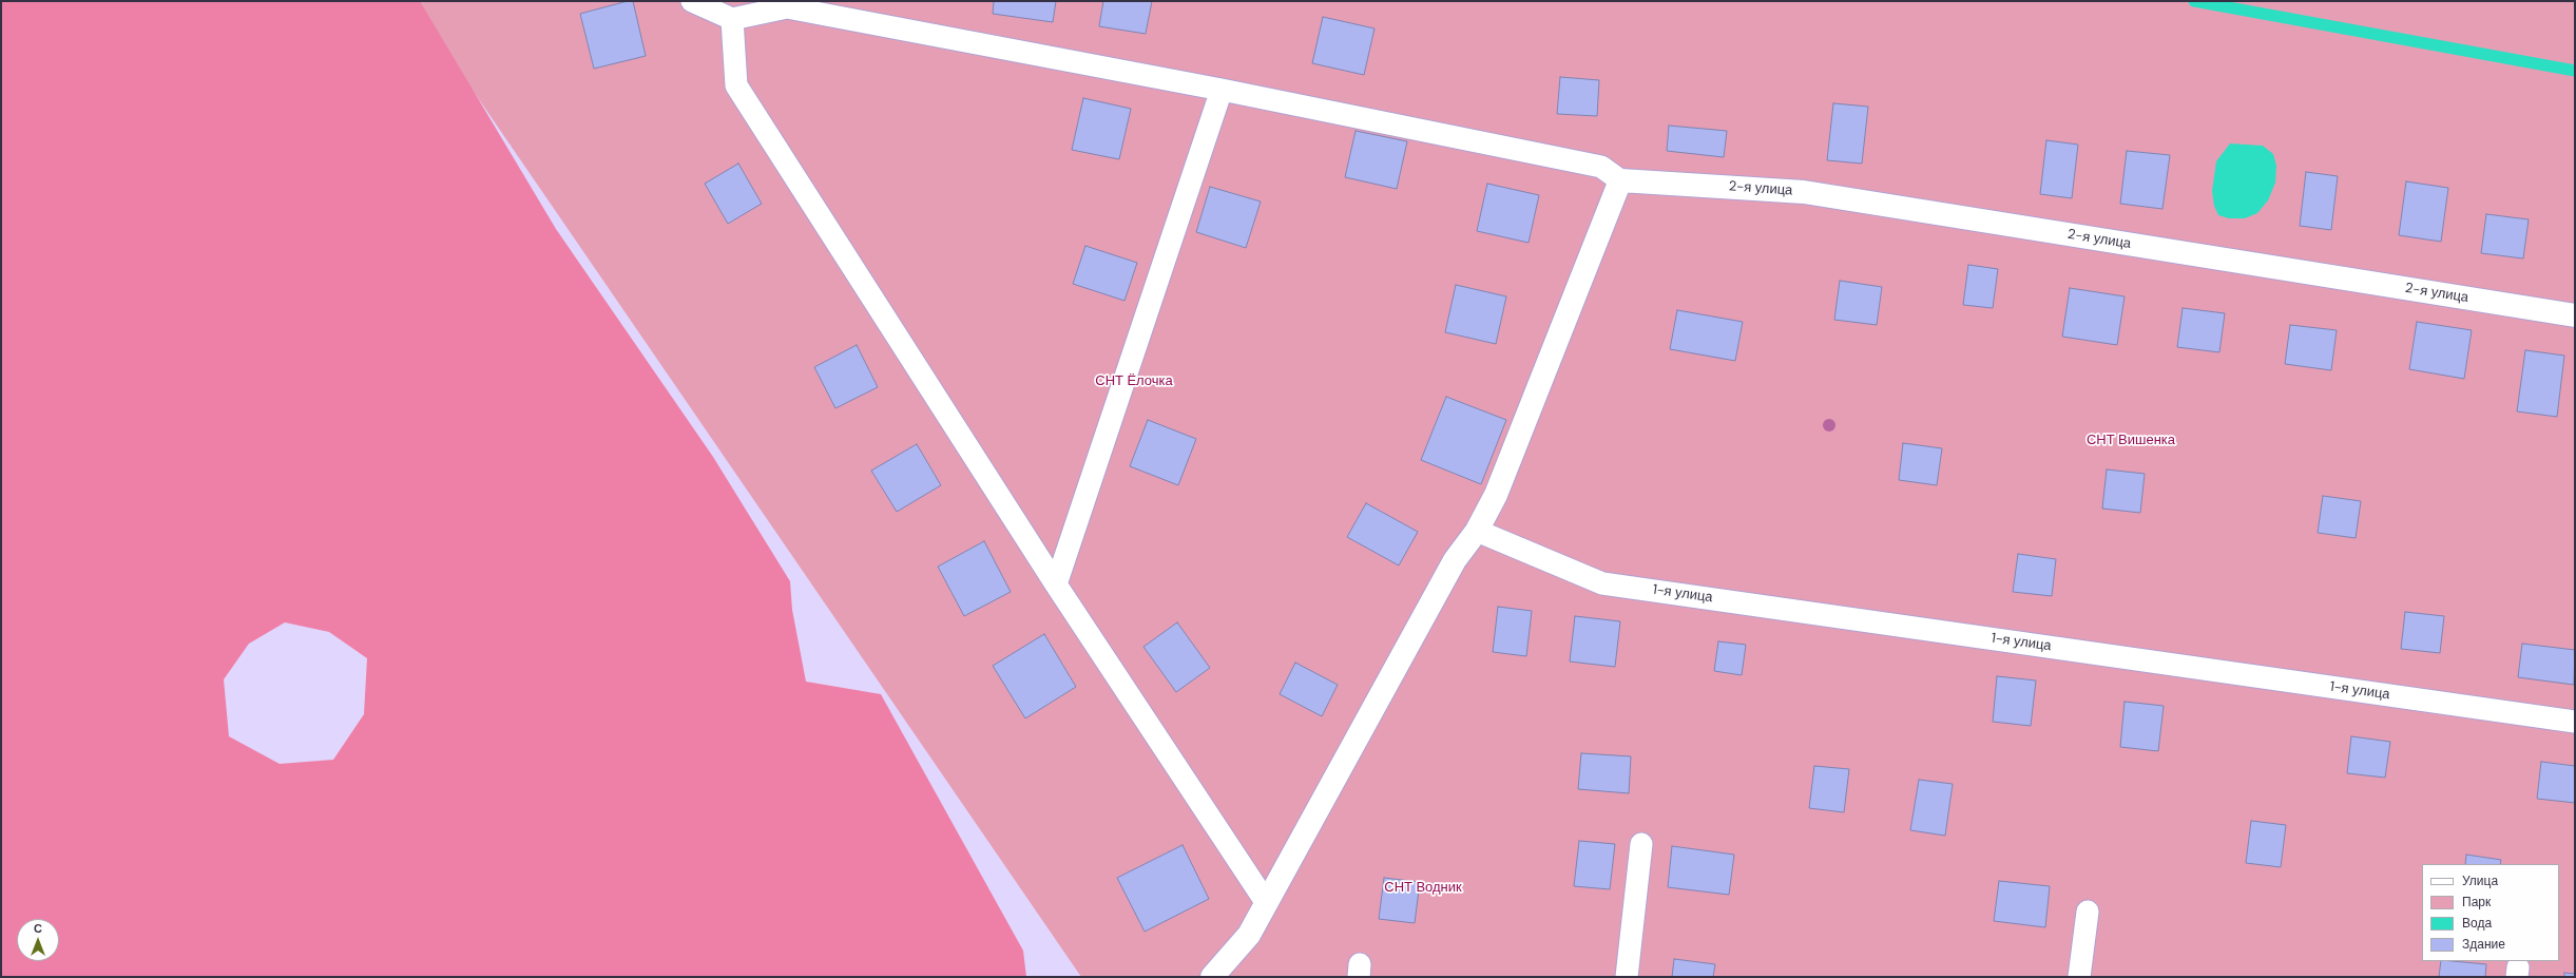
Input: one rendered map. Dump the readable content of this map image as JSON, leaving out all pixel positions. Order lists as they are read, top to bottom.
{
  "streets": {
    "street": ["2-я улица"],
    "lane": ["1-я улица"]
  },
  "parks": ["СНТ Ёлочка", "СНТ Вишенка", "СНТ Водник"],
  "legend": [
    "Улица",
    "Парк",
    "Вода",
    "Здание"
  ],
  "north": "top"
}
